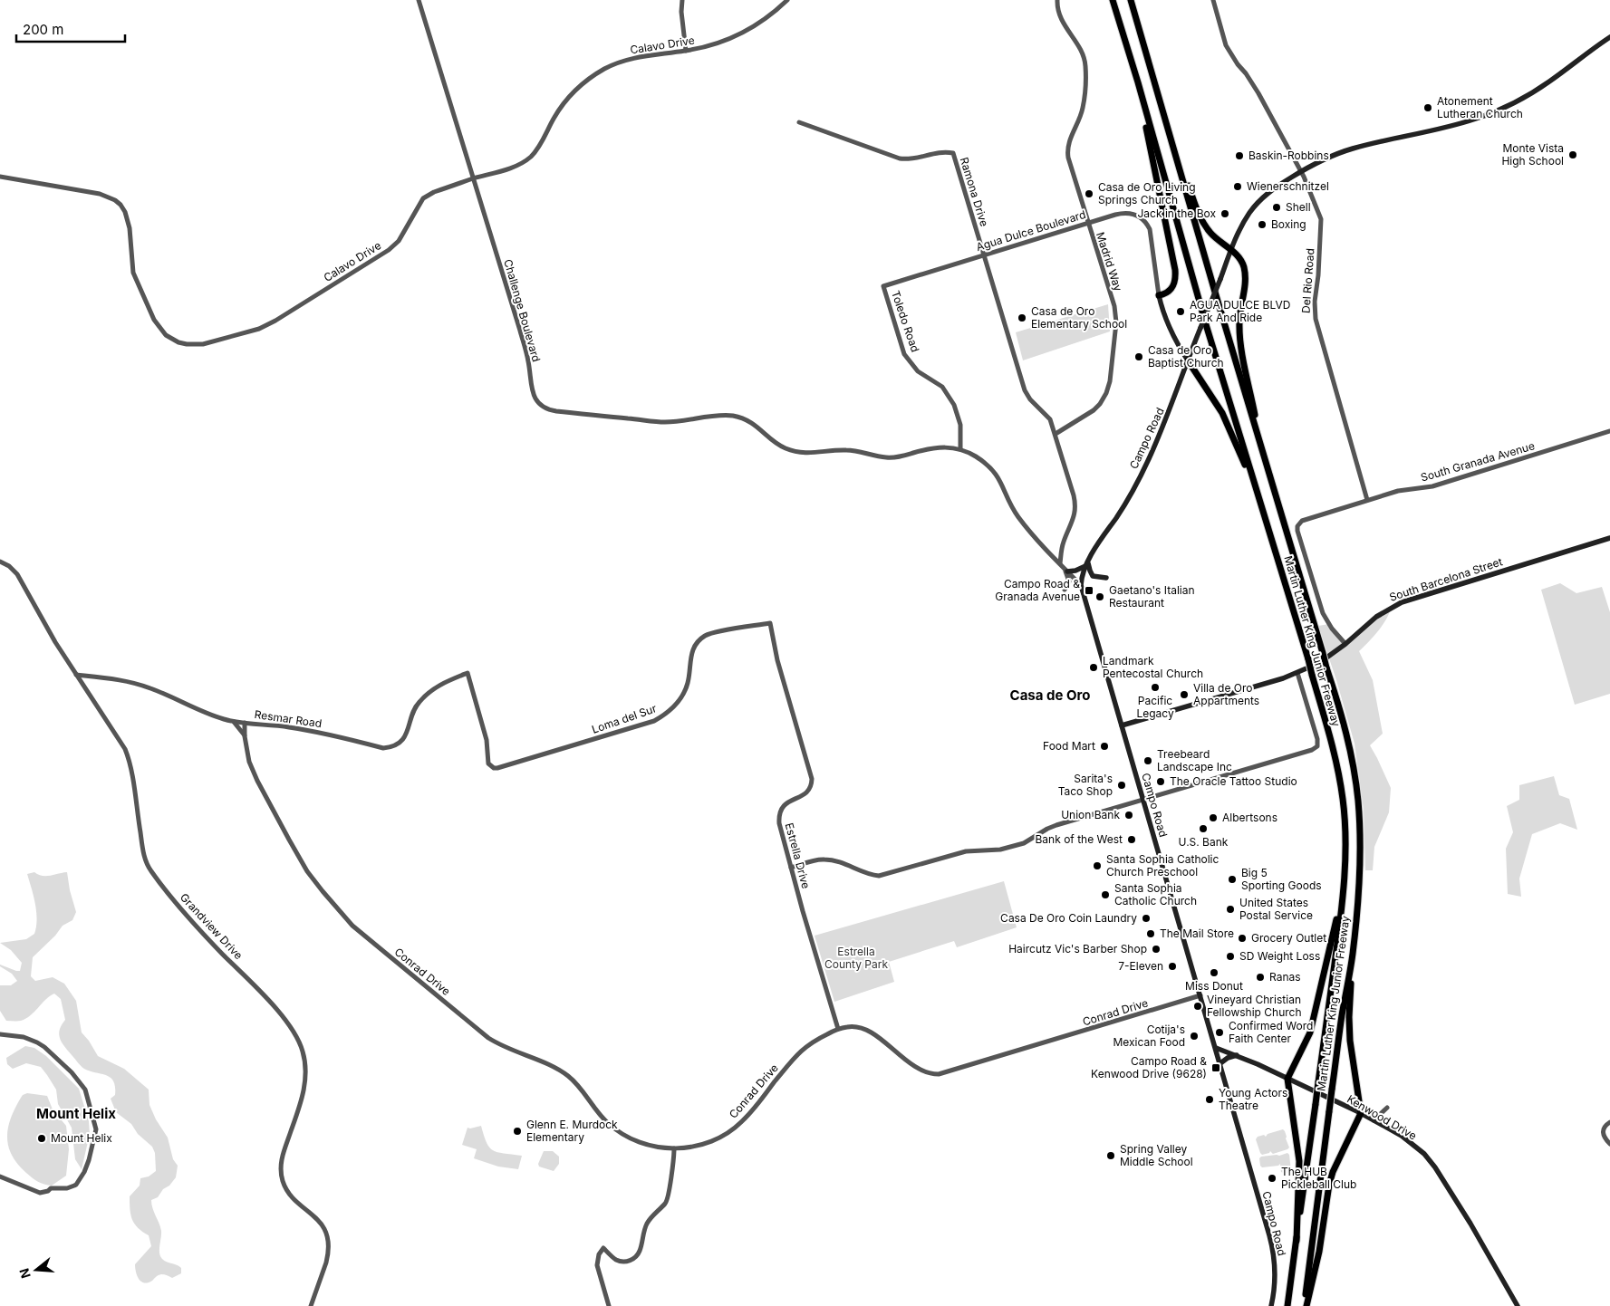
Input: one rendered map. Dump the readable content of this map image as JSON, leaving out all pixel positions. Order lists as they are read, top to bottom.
{
  "streets": {
    "highway": ["Martin Luther King Junior Freeway"],
    "main road": [
      "Agua Dulce Boulevard",
      "Campo Road",
      "South Barcelona Street",
      "Kenwood Drive"
    ],
    "street": [
      "Calavo Drive",
      "Ramona Drive",
      "Madrid Way",
      "Del Rio Road",
      "Challenge Boulevard",
      "Toledo Road",
      "South Granada Avenue",
      "Resmar Road",
      "Loma del Sur",
      "Estrella Drive",
      "Grandview Drive",
      "Conrad Drive"
    ]
  },
  "crossings": [
    ["Calavo Drive", "Challenge Boulevard"],
    ["Ramona Drive", "Agua Dulce Boulevard"],
    ["Ramona Drive", "Madrid Way"],
    ["Agua Dulce Boulevard", "Madrid Way"],
    ["Agua Dulce Boulevard", "Toledo Road"],
    ["Agua Dulce Boulevard", "Campo Road"],
    ["Del Rio Road", "Campo Road"],
    ["Del Rio Road", "South Granada Avenue"],
    ["Challenge Boulevard", "Toledo Road"],
    ["Campo Road", "South Barcelona Street"],
    ["Campo Road", "Conrad Drive"],
    ["Campo Road", "Kenwood Drive"],
    ["South Granada Avenue", "South Barcelona Street"],
    ["Resmar Road", "Loma del Sur"],
    ["Resmar Road", "Grandview Drive"],
    ["Resmar Road", "Conrad Drive"],
    ["Loma del Sur", "Estrella Drive"],
    ["Estrella Drive", "Conrad Drive"]
  ],
  "districts": ["Casa de Oro", "Mount Helix"],
  "parks": ["Estrella County Park"],
  "places": {
    "other": [
      "Atonement Lutheran Church",
      "Monte Vista High School",
      "Baskin-Robbins",
      "Wienerschnitzel",
      "Casa de Oro Living Springs Church",
      "Shell",
      "Jack in the Box",
      "Boxing",
      "AGUA DULCE BLVD Park And Ride",
      "Casa de Oro Elementary School",
      "Casa de Oro Baptist Church",
      "Gaetano's Italian Restaurant",
      "Landmark Pentecostal Church",
      "Pacific Legacy",
      "Villa de Oro Appartments",
      "Food Mart",
      "Treebeard Landscape Inc",
      "The Oracle Tattoo Studio",
      "Sarita's Taco Shop",
      "Union Bank",
      "Albertsons",
      "U.S. Bank",
      "Bank of the West",
      "Santa Sophia Catholic Church Preschool",
      "Big 5 Sporting Goods",
      "Santa Sophia Catholic Church",
      "United States Postal Service",
      "Casa De Oro Coin Laundry",
      "The Mail Store",
      "Grocery Outlet",
      "Haircutz Vic's Barber Shop",
      "SD Weight Loss",
      "7-Eleven",
      "Miss Donut",
      "Ranas",
      "Vineyard Christian Fellowship Church",
      "Confirmed Word Faith Center",
      "Cotija's Mexican Food",
      "Young Actors Theatre",
      "Glenn E. Murdock Elementary",
      "Mount Helix",
      "Spring Valley Middle School",
      "The HUB Pickleball Club"
    ],
    "transit": ["Campo Road & Granada Avenue", "Campo Road & Kenwood Drive (9628)"]
  },
  "scale_bar": "200 m",
  "north": "left"
}
